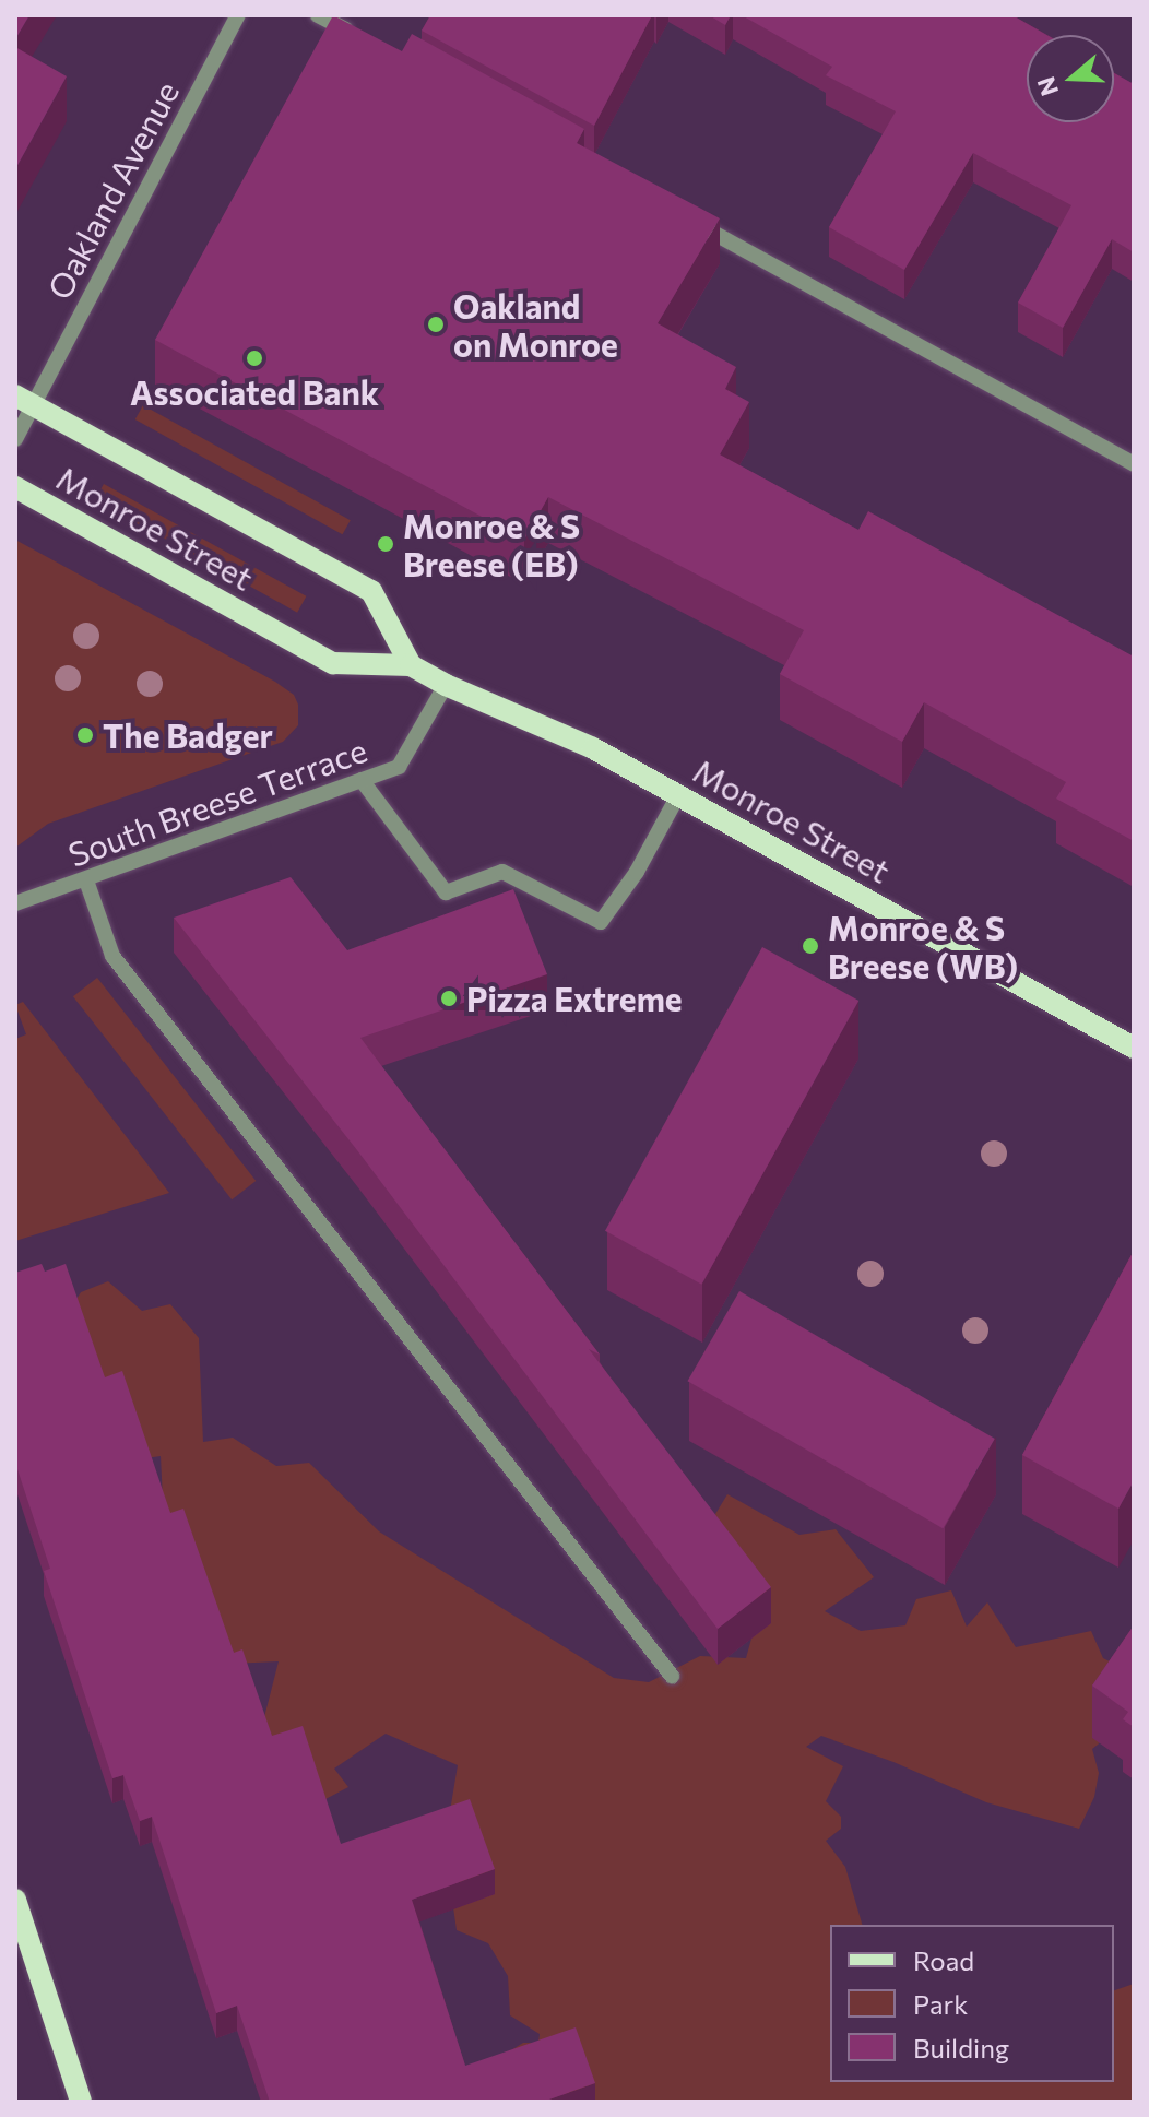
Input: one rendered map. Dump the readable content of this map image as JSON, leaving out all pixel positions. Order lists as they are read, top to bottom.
{
  "streets": {
    "main road": ["Monroe Street"],
    "street": ["Oakland Avenue", "South Breese Terrace"]
  },
  "crossings": [
    ["Oakland Avenue", "Monroe Street"],
    ["Monroe Street", "South Breese Terrace"]
  ],
  "places": [
    "Oakland on Monroe",
    "Associated Bank",
    "Monroe & S Breese (EB)",
    "The Badger",
    "Monroe & S Breese (WB)",
    "Pizza Extreme"
  ],
  "legend": ["Road", "Park", "Building"],
  "north": "left"
}
